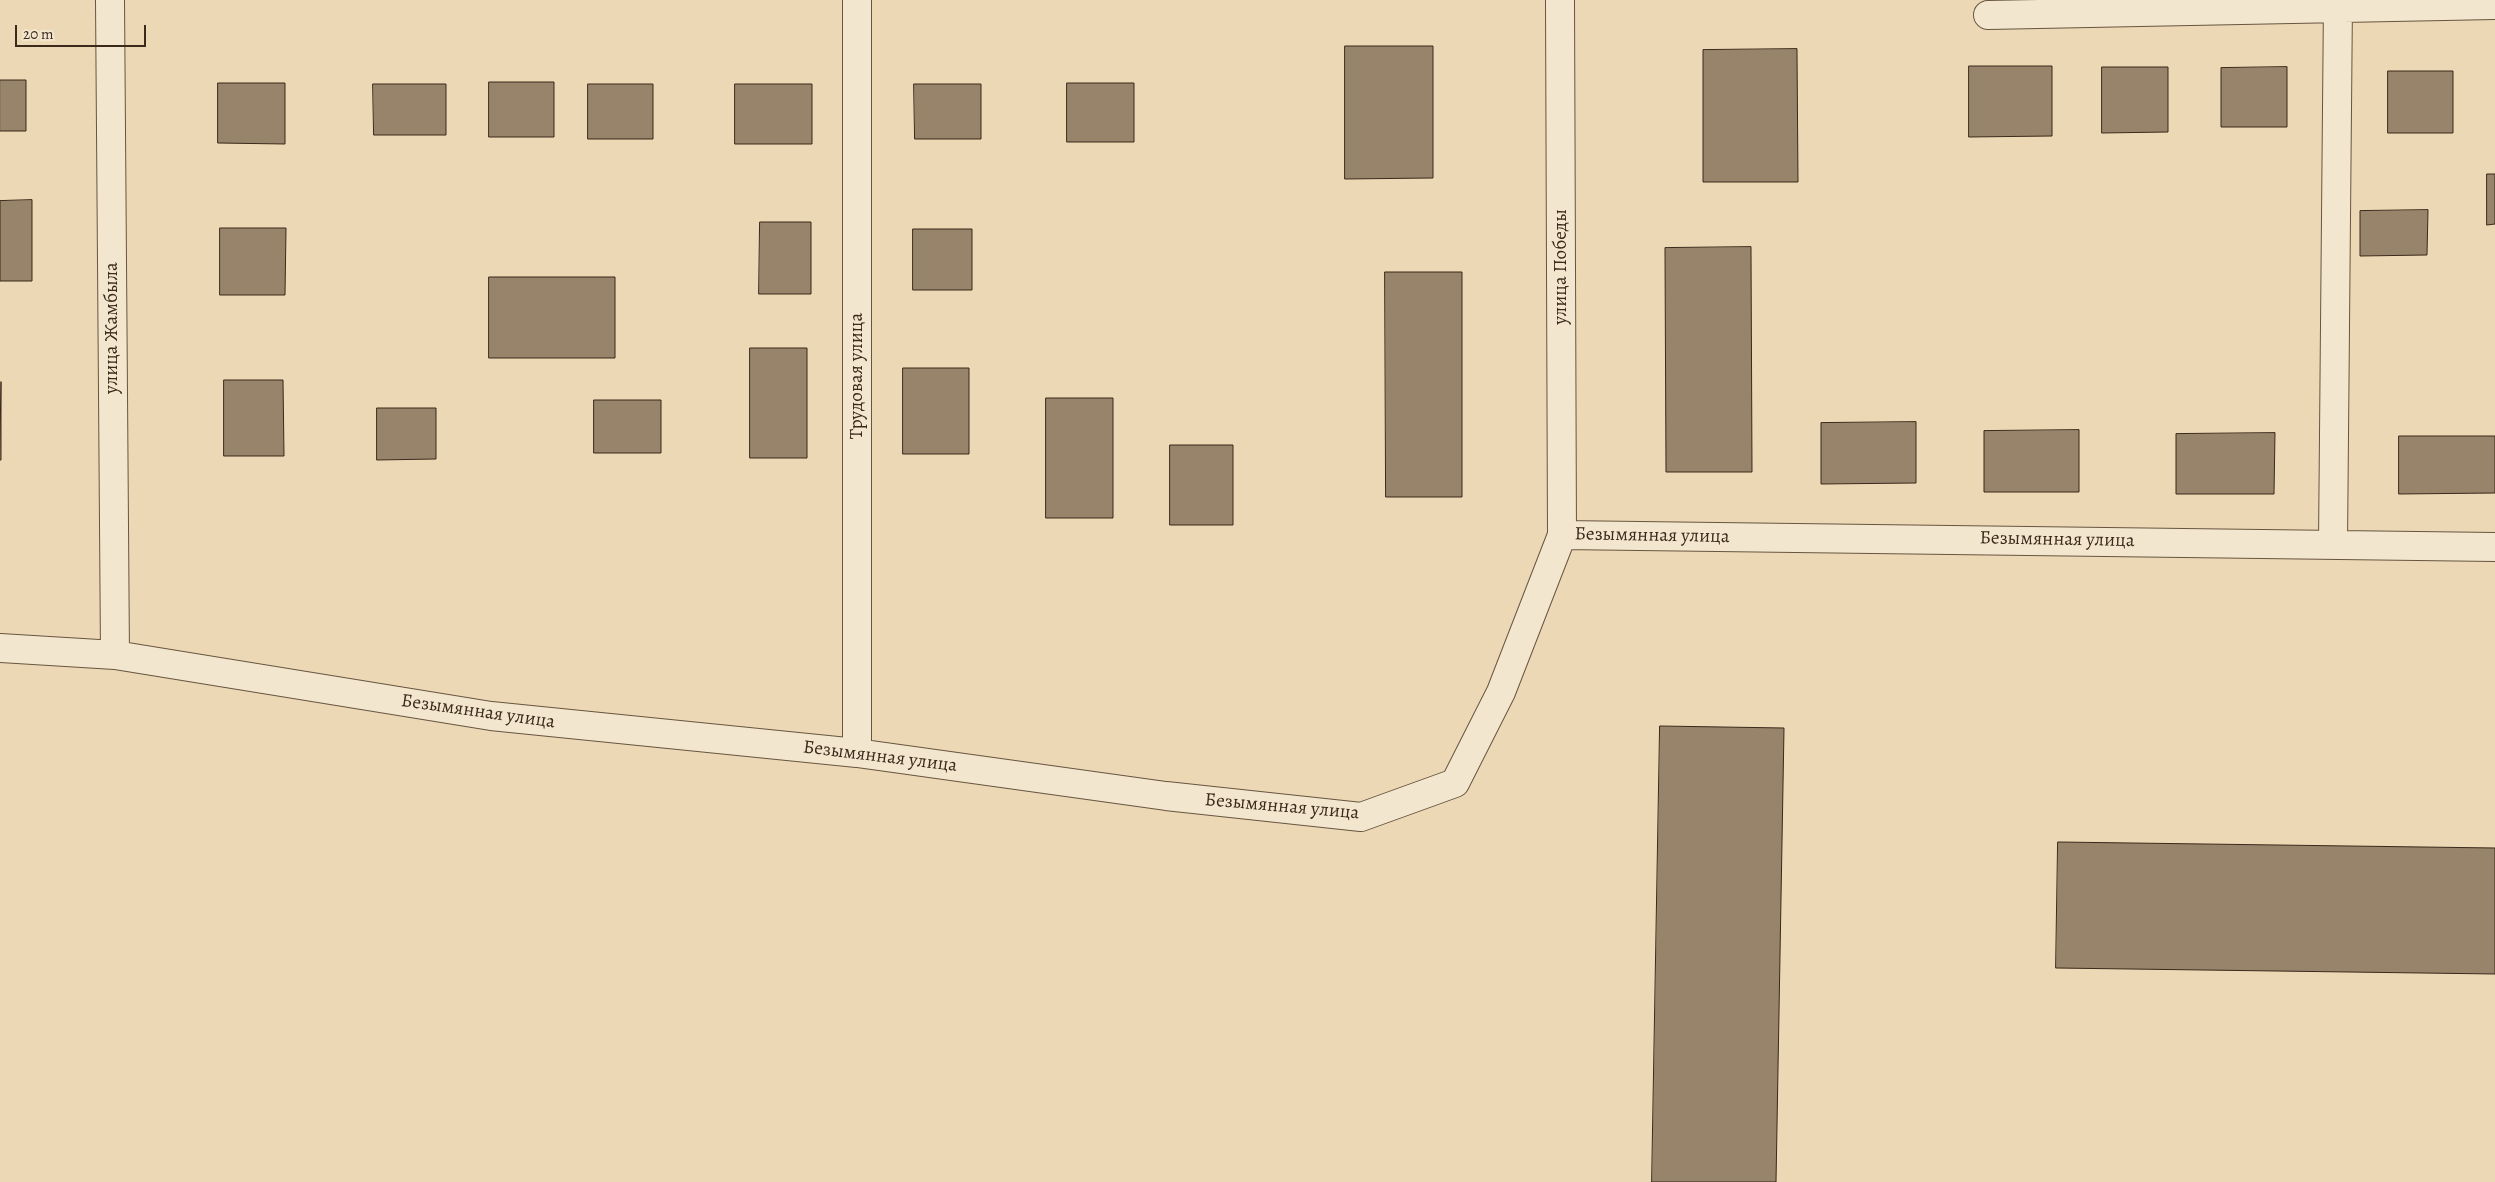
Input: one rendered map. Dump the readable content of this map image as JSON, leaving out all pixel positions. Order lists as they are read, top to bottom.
{
  "streets": {
    "street": [
      "улица Победы",
      "улица Жамбыла",
      "Трудовая улица",
      "Безымянная улица"
    ]
  },
  "crossings": [
    ["улица Победы", "Безымянная улица"],
    ["улица Жамбыла", "Безымянная улица"],
    ["Трудовая улица", "Безымянная улица"]
  ],
  "scale_bar": "20 m"
}
